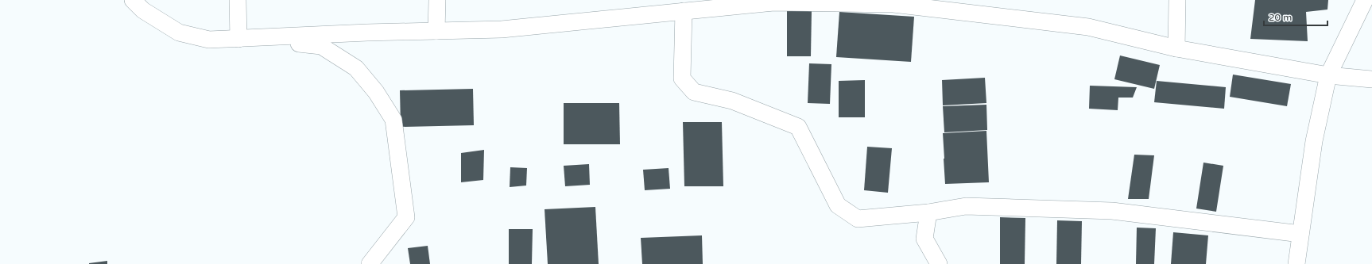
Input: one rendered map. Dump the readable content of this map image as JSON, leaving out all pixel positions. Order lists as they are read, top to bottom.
{
  "scale_bar": "20 m"
}
